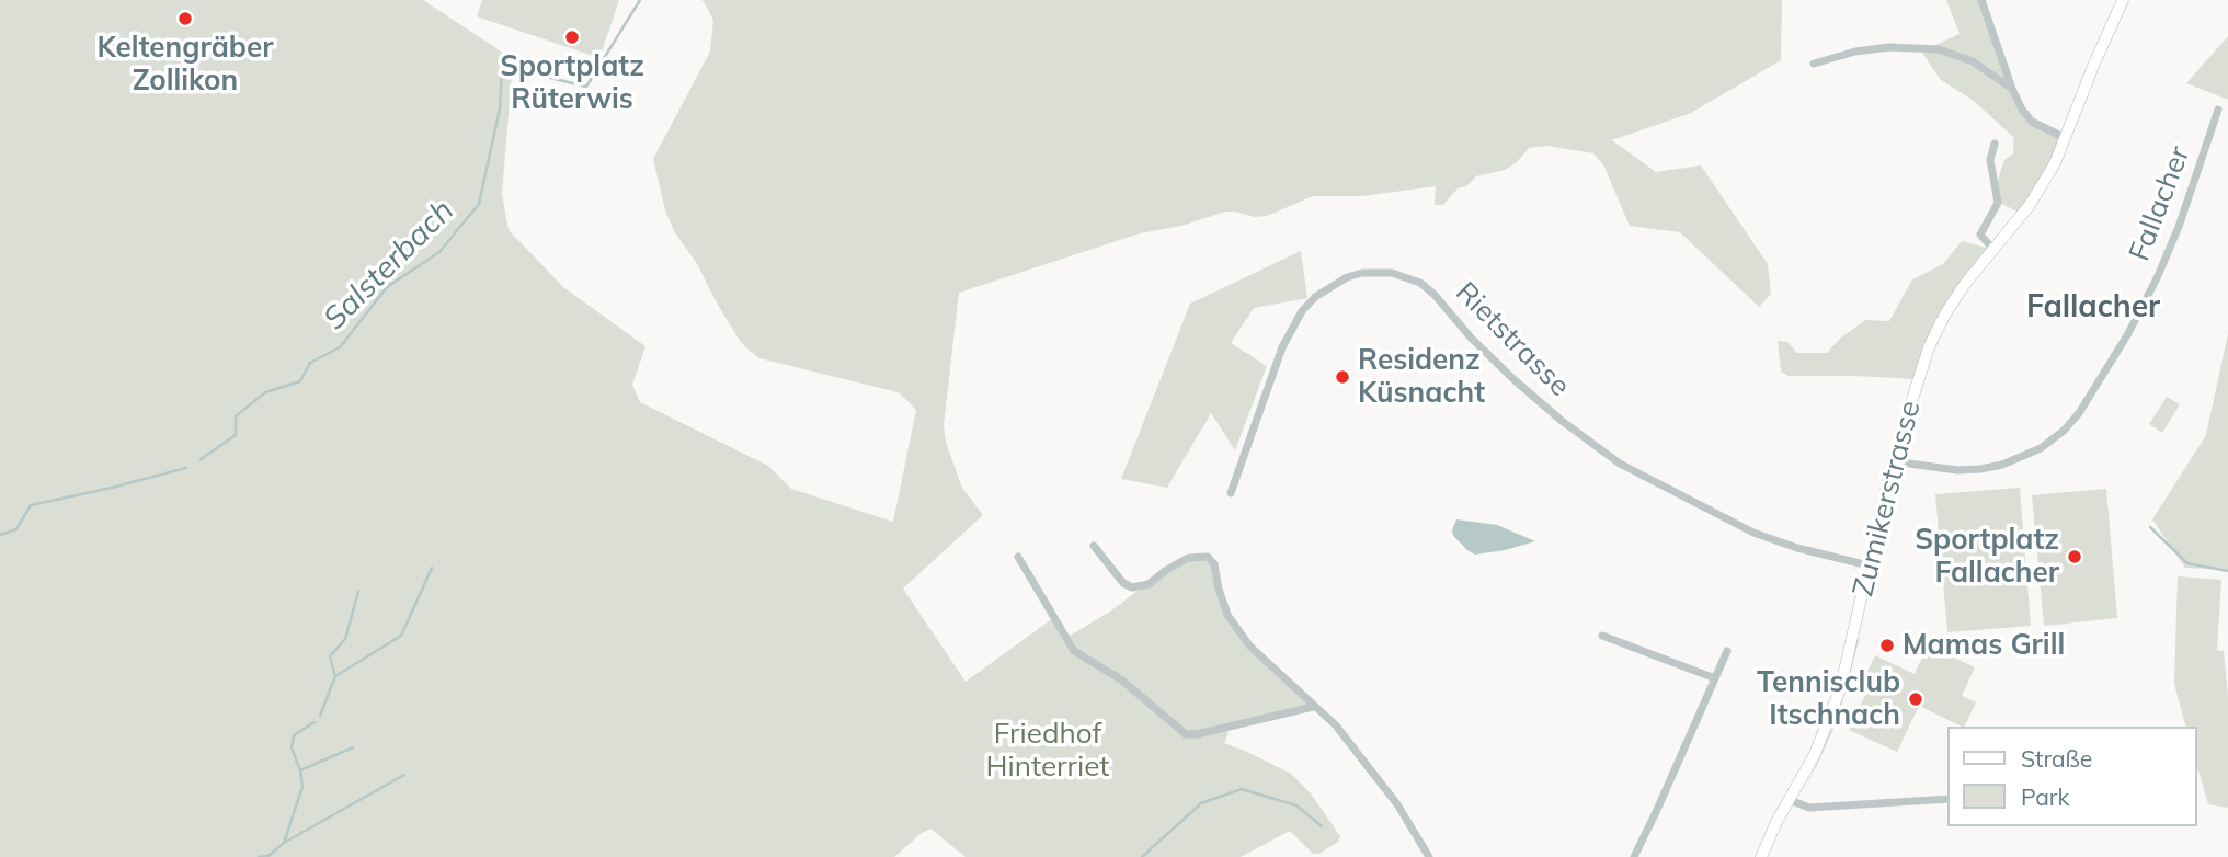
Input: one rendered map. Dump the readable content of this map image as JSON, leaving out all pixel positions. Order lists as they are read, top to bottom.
{
  "streets": {
    "main road": ["Zumikerstrasse"],
    "street": ["Fallacher", "Rietstrasse"]
  },
  "crossings": [
    ["Fallacher", "Zumikerstrasse"],
    ["Rietstrasse", "Zumikerstrasse"]
  ],
  "districts": ["Fallacher"],
  "water": ["Salsterbach"],
  "parks": ["Friedhof Hinterriet"],
  "places": [
    "Keltengräber Zollikon",
    "Sportplatz Rüterwis",
    "Residenz Küsnacht",
    "Sportplatz Fallacher",
    "Mamas Grill",
    "Tennisclub Itschnach"
  ],
  "legend": ["Straße", "Park"]
}
